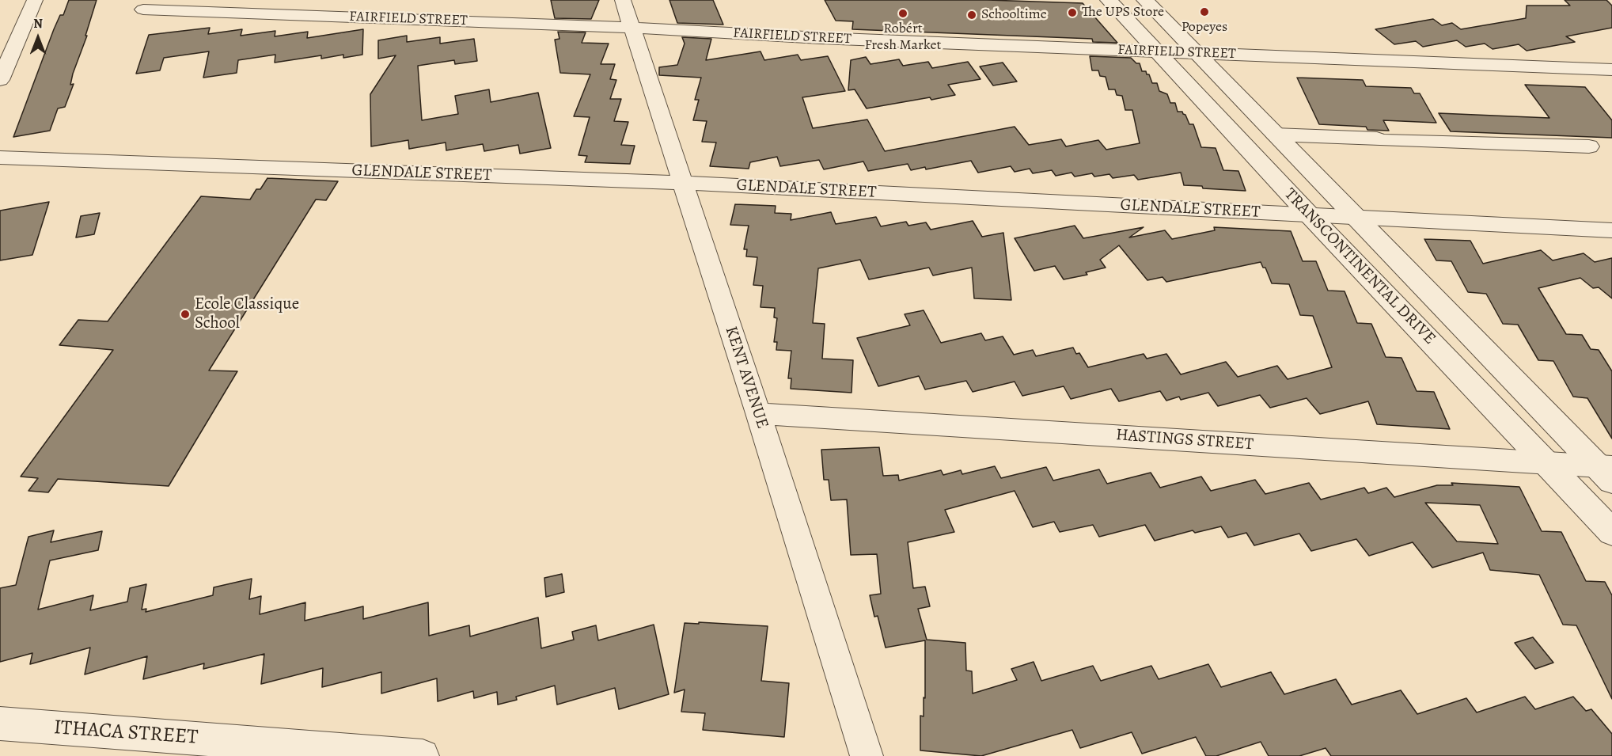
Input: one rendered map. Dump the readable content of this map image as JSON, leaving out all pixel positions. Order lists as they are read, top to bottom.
{
  "streets": {
    "street": [
      "FAIRFIELD STREET",
      "GLENDALE STREET",
      "TRANSCONTINENTAL DRIVE",
      "KENT AVENUE",
      "HASTINGS STREET",
      "ITHACA STREET"
    ]
  },
  "crossings": [
    ["FAIRFIELD STREET", "TRANSCONTINENTAL DRIVE"],
    ["FAIRFIELD STREET", "KENT AVENUE"],
    ["GLENDALE STREET", "TRANSCONTINENTAL DRIVE"],
    ["GLENDALE STREET", "KENT AVENUE"],
    ["TRANSCONTINENTAL DRIVE", "HASTINGS STREET"],
    ["KENT AVENUE", "HASTINGS STREET"]
  ],
  "places": [
    "Popeyes",
    "The UPS Store",
    "Robért Fresh Market",
    "Schooltime",
    "Ecole Classique School"
  ],
  "north": "top"
}
